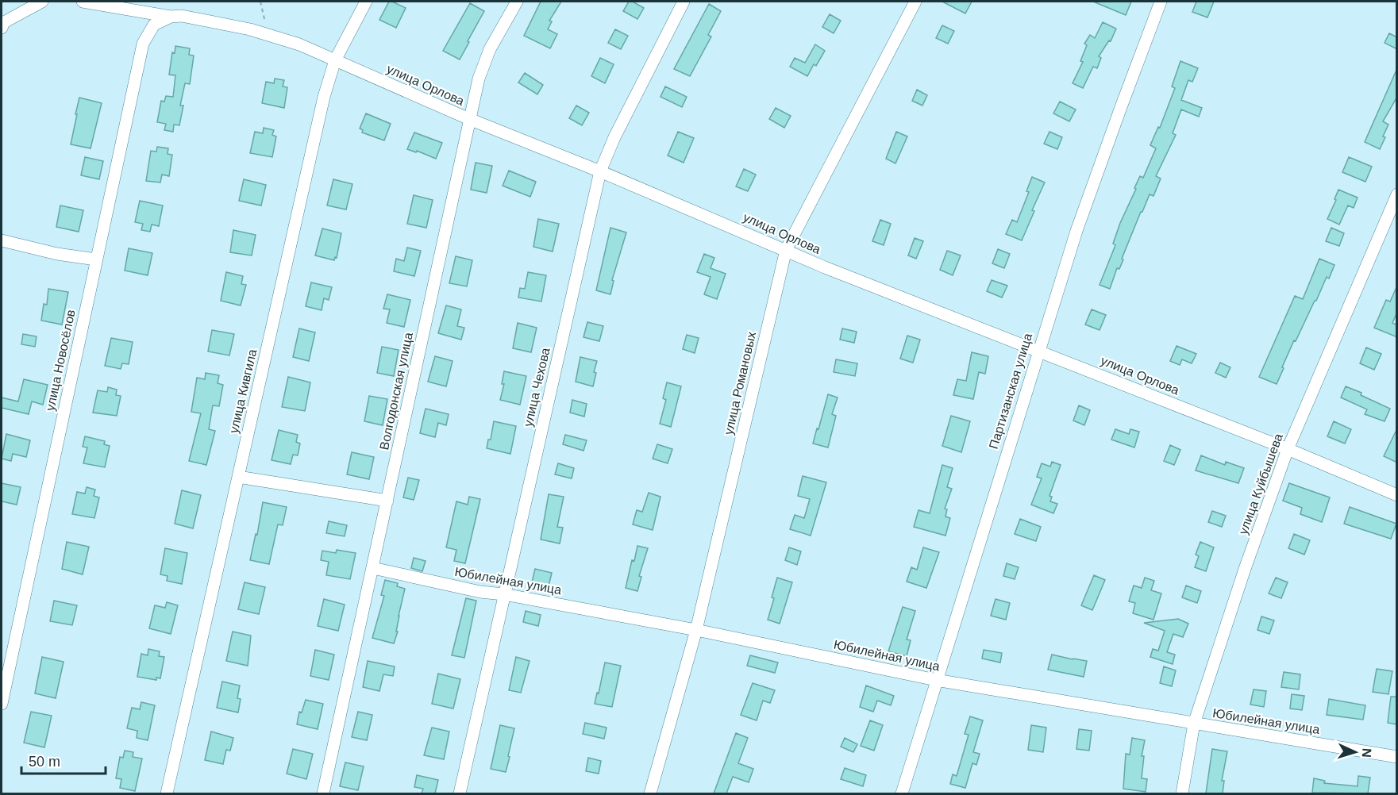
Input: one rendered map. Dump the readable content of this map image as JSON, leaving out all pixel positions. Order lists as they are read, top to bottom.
{
  "streets": {
    "street": [
      "улица Орлова",
      "улица Новосёлов",
      "улица Романовых",
      "улица Чехова",
      "улица Кивгила",
      "Волгодонская улица",
      "Партизанская улица",
      "улица Куйбышева",
      "Юбилейная улица"
    ]
  },
  "crossings": [
    ["улица Орлова", "улица Новосёлов"],
    ["улица Орлова", "улица Романовых"],
    ["улица Орлова", "улица Чехова"],
    ["улица Орлова", "улица Кивгила"],
    ["улица Орлова", "Волгодонская улица"],
    ["улица Орлова", "Партизанская улица"],
    ["улица Орлова", "улица Куйбышева"],
    ["улица Романовых", "Юбилейная улица"],
    ["улица Чехова", "Юбилейная улица"],
    ["Волгодонская улица", "Юбилейная улица"],
    ["Партизанская улица", "Юбилейная улица"],
    ["улица Куйбышева", "Юбилейная улица"]
  ],
  "scale_bar": "50 m",
  "north": "right"
}
